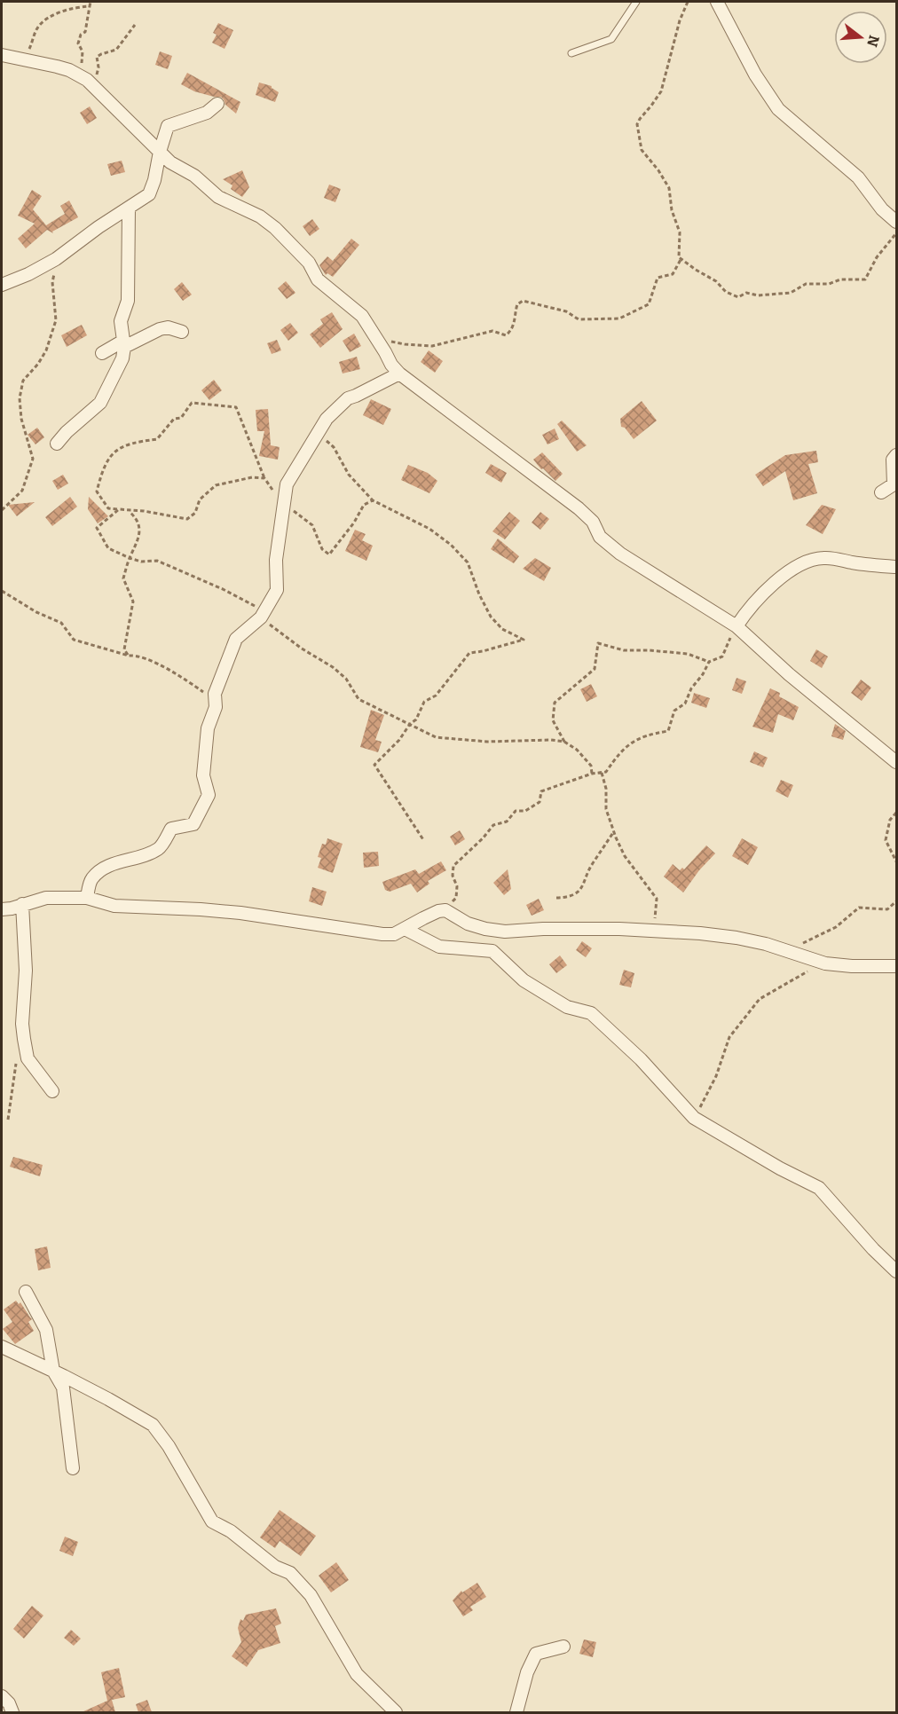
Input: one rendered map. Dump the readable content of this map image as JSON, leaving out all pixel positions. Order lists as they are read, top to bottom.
{
  "north": "right"
}
